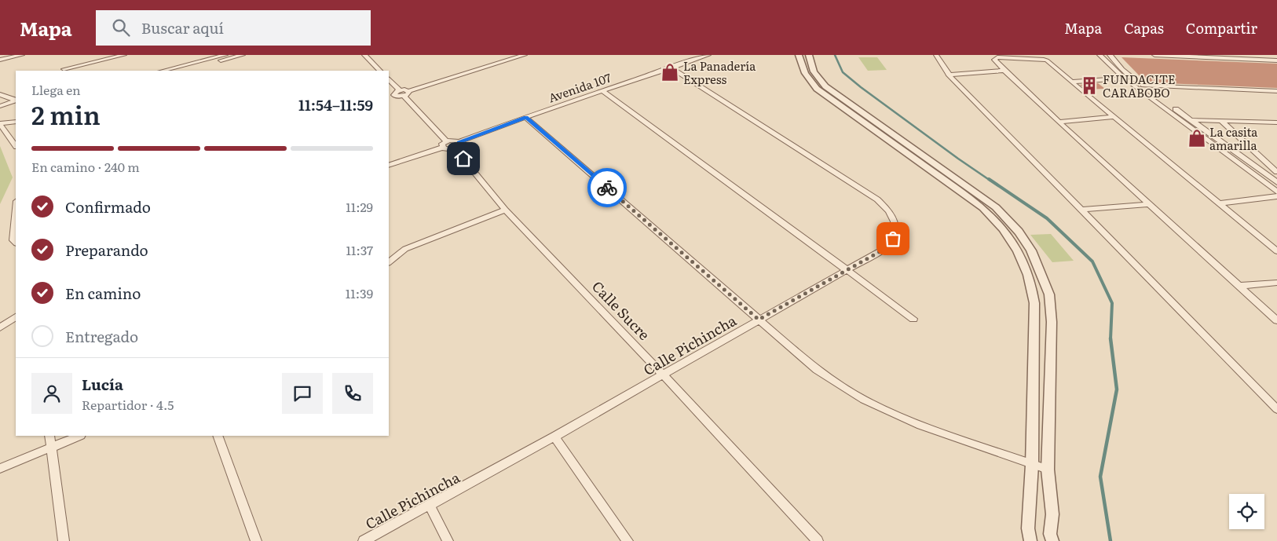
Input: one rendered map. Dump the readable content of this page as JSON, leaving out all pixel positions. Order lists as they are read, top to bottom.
{
  "streets": {
    "street": ["Avenida 107", "Calle Sucre", "Calle Pichincha"]
  },
  "crossings": [
    ["Avenida 107", "Calle Sucre"],
    ["Avenida 107", "Calle Pichincha"],
    ["Calle Sucre", "Calle Pichincha"]
  ],
  "places": {
    "shop": ["La Panadería Express", "La casita amarilla"],
    "building": ["FUNDACITE CARABOBO"]
  },
  "page": {
    "header": "Mapa",
    "search": "Buscar aquí",
    "nav": ["Mapa", "Capas", "Compartir"],
    "heading": ["2 min", "Llega en", "11:54–11:59"],
    "panel": ["Lucía", "Repartidor · 4.5"],
    "bar": "En camino · 240 m",
    "list": [
      ["Confirmado", "11:29"],
      ["Preparando", "11:37"],
      ["En camino", "11:39"],
      "Entregado"
    ]
  }
}
